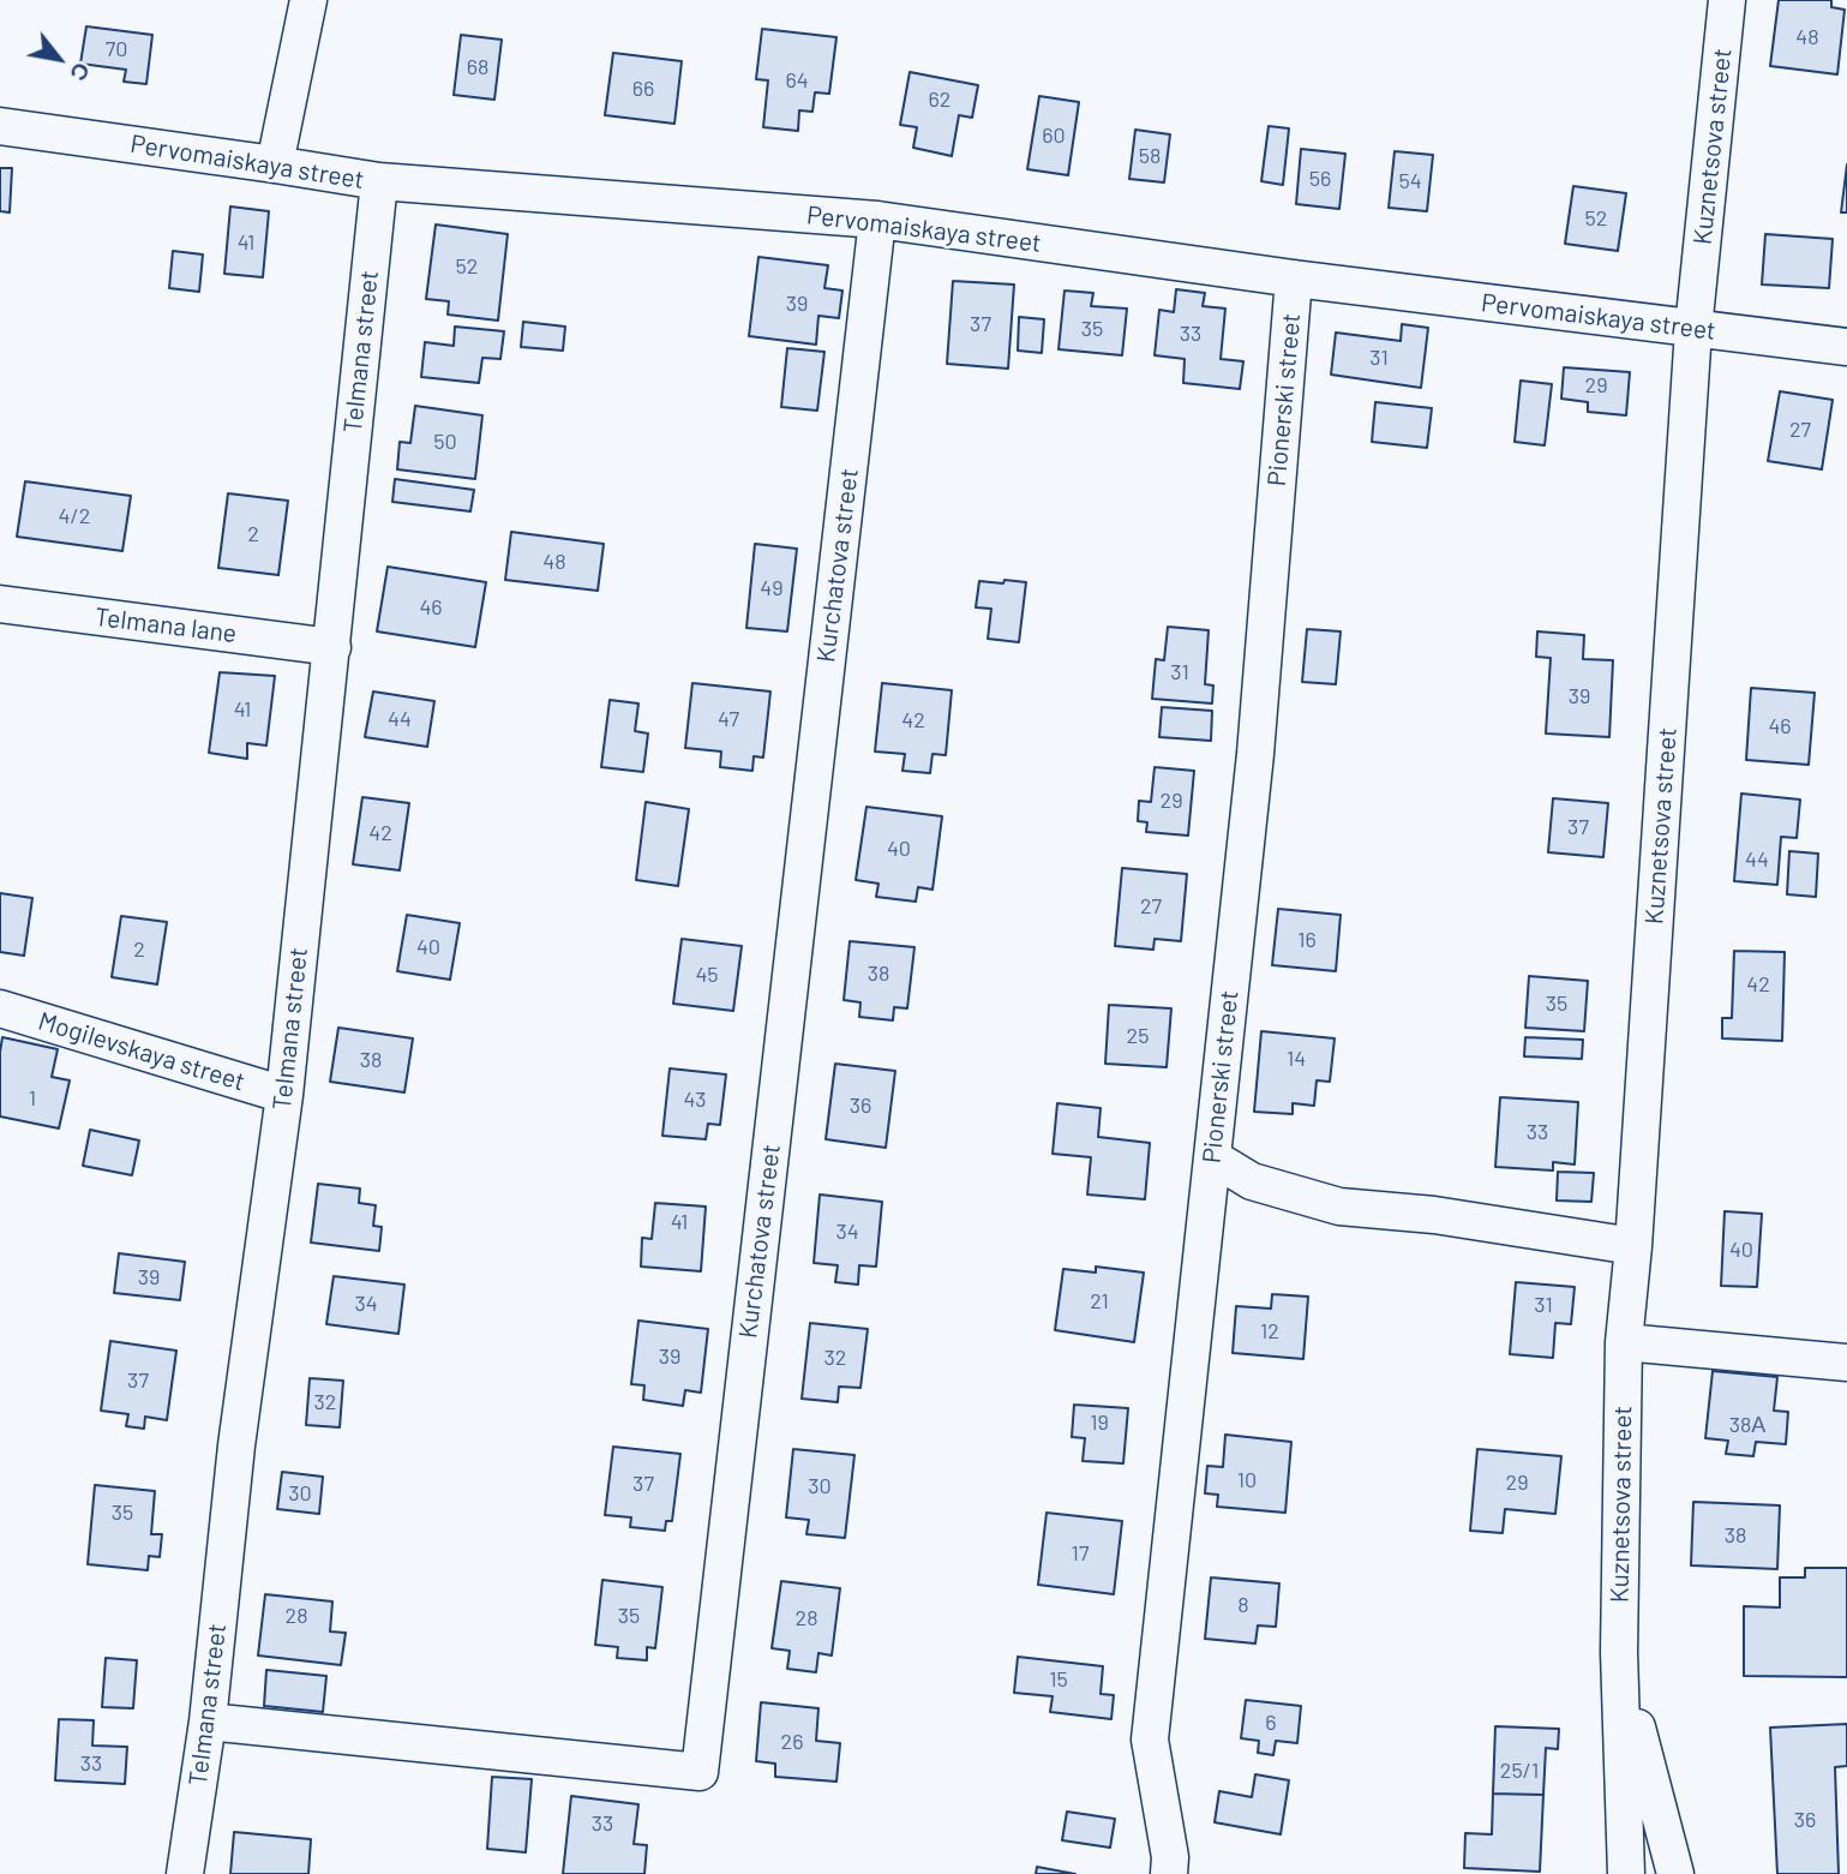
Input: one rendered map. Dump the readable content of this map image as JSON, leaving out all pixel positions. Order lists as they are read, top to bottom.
{
  "streets": {
    "street": [
      "Kuznetsova street",
      "Pervomaiskaya street",
      "Telmana street",
      "Pionerski street",
      "Kurchatova street",
      "Telmana lane",
      "Mogilevskaya street"
    ]
  },
  "crossings": [
    ["Kuznetsova street", "Pervomaiskaya street"],
    ["Pervomaiskaya street", "Telmana street"],
    ["Pervomaiskaya street", "Pionerski street"],
    ["Pervomaiskaya street", "Kurchatova street"],
    ["Telmana street", "Kurchatova street"],
    ["Telmana street", "Telmana lane"],
    ["Telmana street", "Mogilevskaya street"]
  ],
  "house_numbers": [
    "48",
    "70",
    "68",
    "64",
    "66",
    "62",
    "60",
    "58",
    "56",
    "54",
    "52",
    "41",
    "52",
    "39",
    "37",
    "35",
    "33",
    "31",
    "29",
    "27",
    "50",
    "4/2",
    "2",
    "48",
    "49",
    "46",
    "31",
    "39",
    "41",
    "44",
    "47",
    "42",
    "46",
    "29",
    "37",
    "42",
    "40",
    "44",
    "27",
    "16",
    "40",
    "2",
    "38",
    "45",
    "42",
    "35",
    "25",
    "14",
    "38",
    "1",
    "43",
    "36",
    "33",
    "41",
    "34",
    "40",
    "39",
    "21",
    "34",
    "31",
    "12",
    "39",
    "32",
    "37",
    "32",
    "19",
    "38А",
    "10",
    "29",
    "37",
    "30",
    "30",
    "35",
    "38",
    "17",
    "8",
    "28",
    "35",
    "28",
    "15",
    "6",
    "26",
    "33",
    "25/1",
    "36",
    "33"
  ],
  "north": "bottom right"
}
